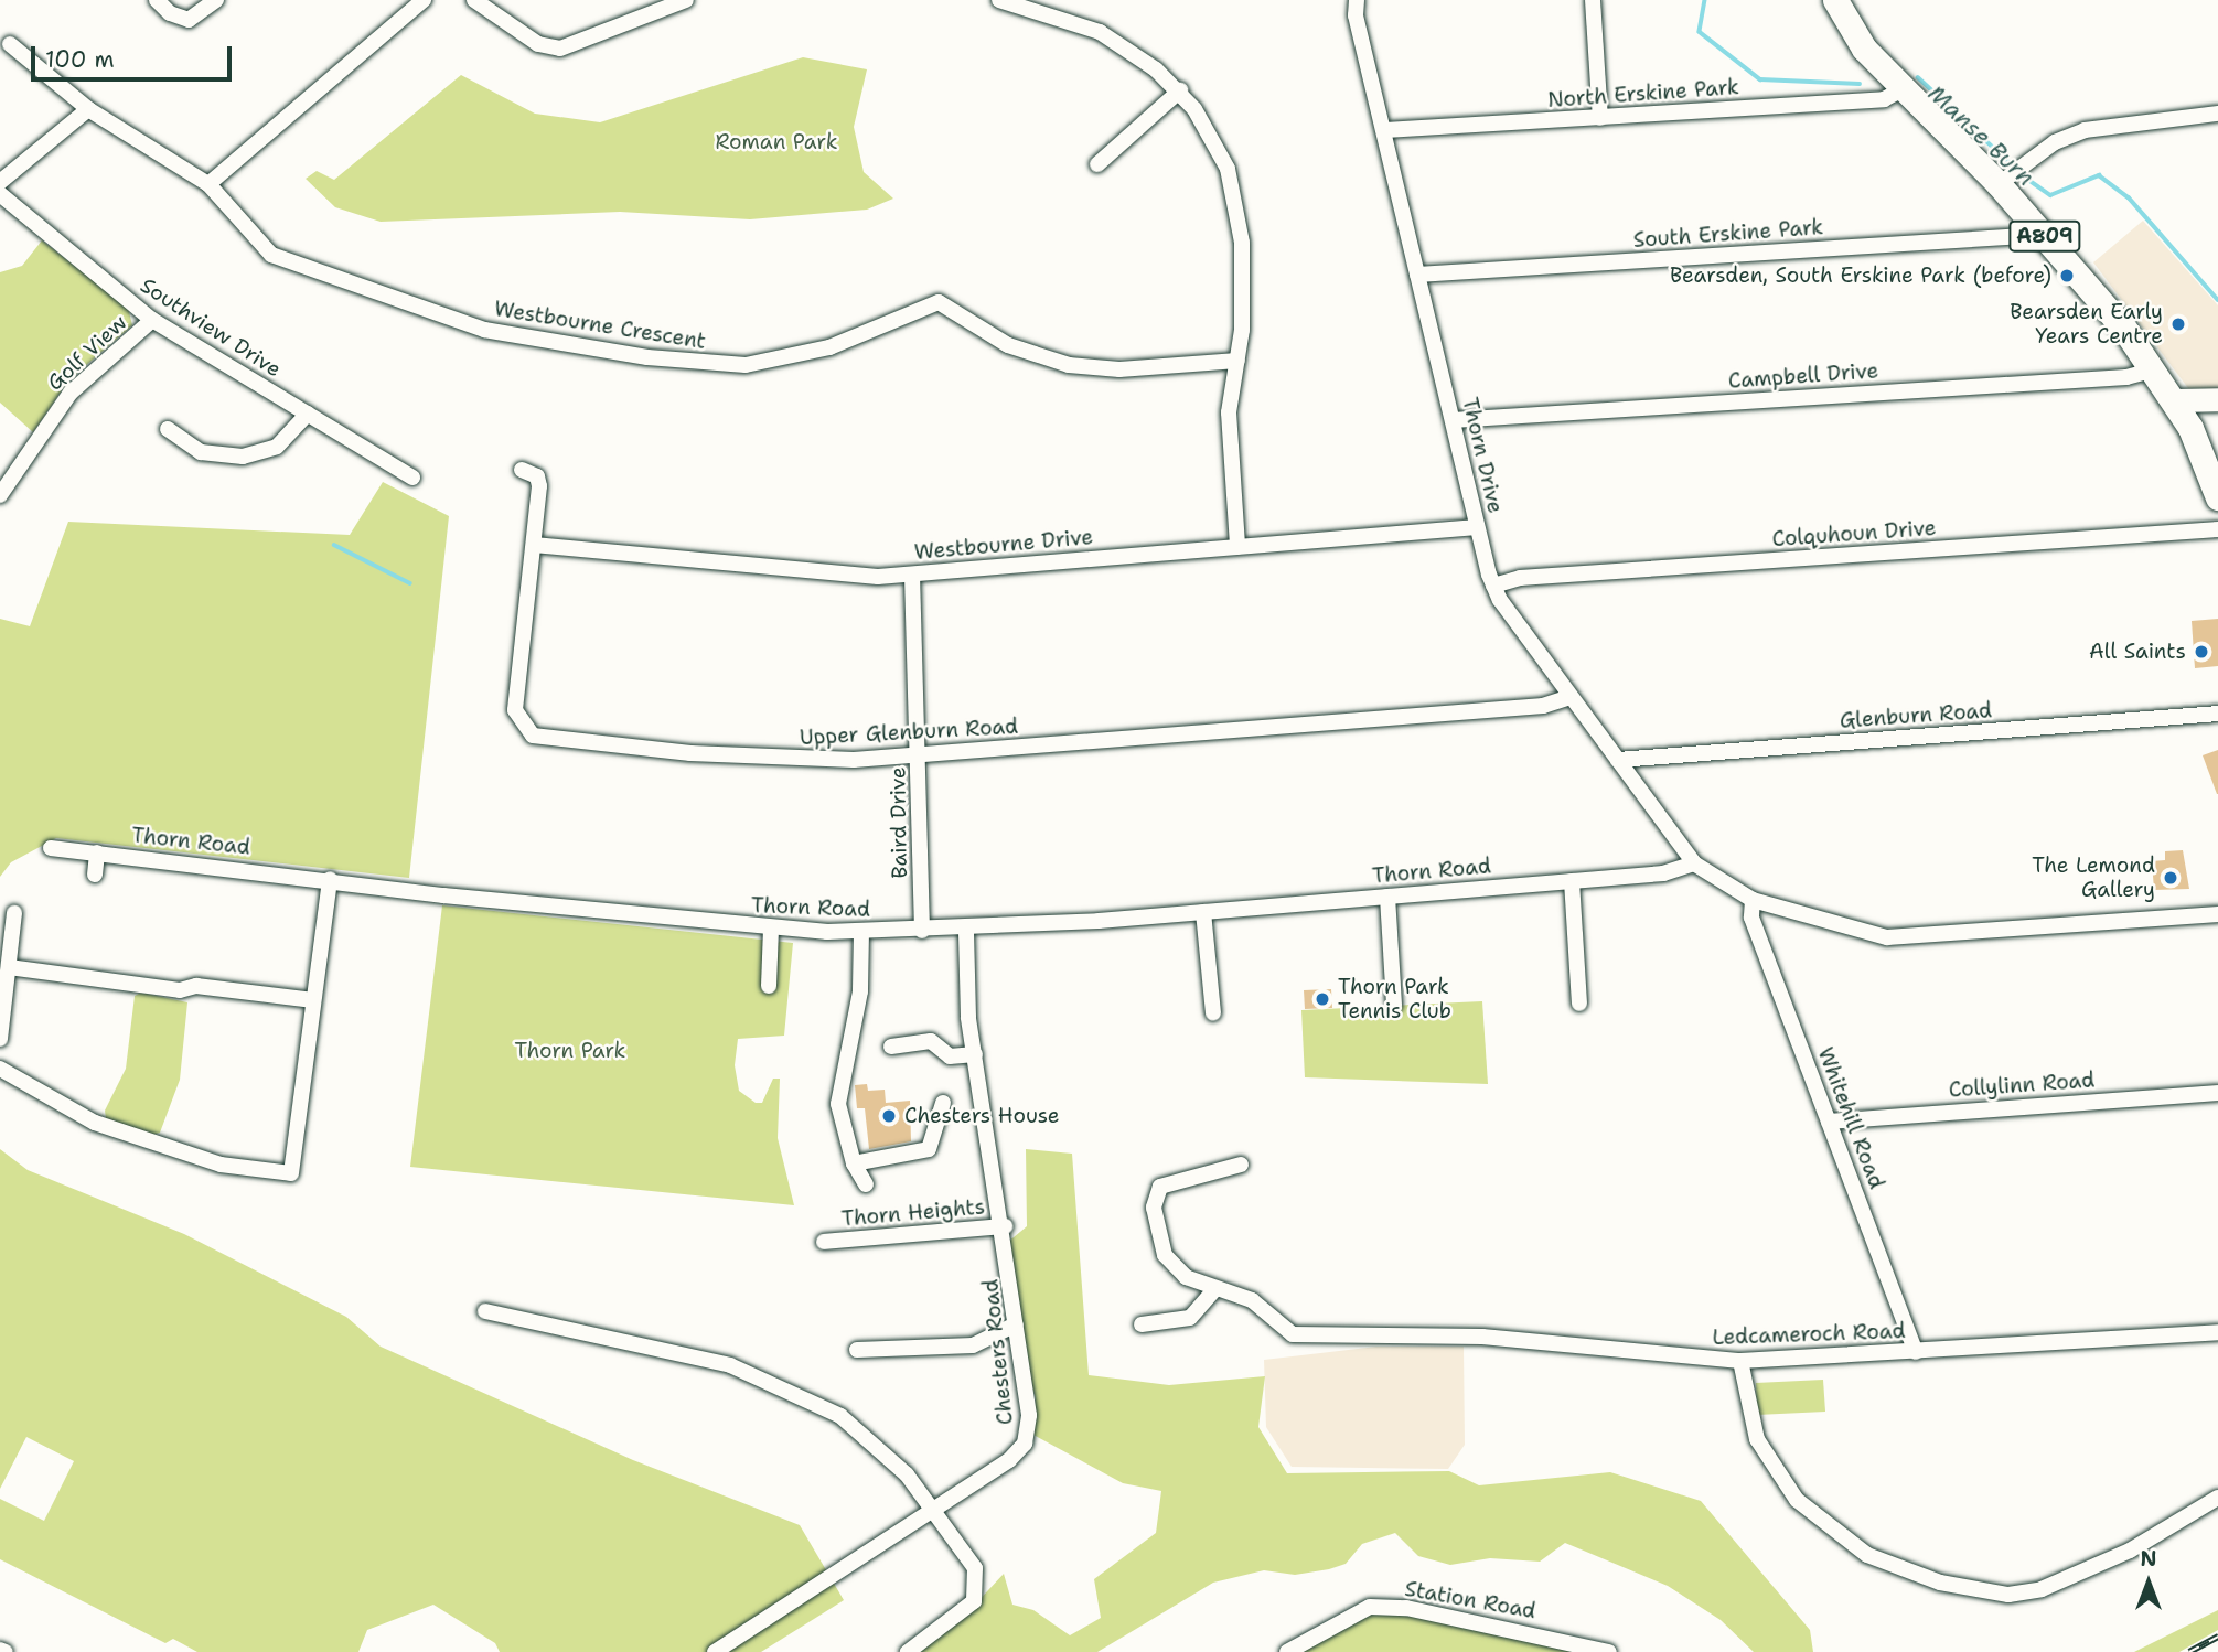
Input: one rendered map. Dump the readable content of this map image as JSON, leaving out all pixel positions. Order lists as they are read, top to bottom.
{
  "streets": {
    "main road": ["A809"],
    "street": [
      "North Erskine Park",
      "South Erskine Park",
      "Westbourne Crescent",
      "Southview Drive",
      "Golf View",
      "Campbell Drive",
      "Thorn Drive",
      "Colquhoun Drive",
      "Westbourne Drive",
      "Glenburn Road",
      "Upper Glenburn Road",
      "Baird Drive",
      "Thorn Road",
      "Collylinn Road",
      "Whitehill Road",
      "Thorn Heights",
      "Ledcameroch Road",
      "Chesters Road",
      "Station Road"
    ]
  },
  "crossings": [
    ["North Erskine Park", "A809"],
    ["North Erskine Park", "Thorn Drive"],
    ["South Erskine Park", "A809"],
    ["South Erskine Park", "Thorn Drive"],
    ["A809", "Campbell Drive"],
    ["Southview Drive", "Golf View"],
    ["Campbell Drive", "Thorn Drive"],
    ["Thorn Drive", "Colquhoun Drive"],
    ["Thorn Drive", "Westbourne Drive"],
    ["Thorn Drive", "Glenburn Road"],
    ["Thorn Drive", "Upper Glenburn Road"],
    ["Thorn Drive", "Thorn Road"],
    ["Westbourne Drive", "Upper Glenburn Road"],
    ["Westbourne Drive", "Baird Drive"],
    ["Upper Glenburn Road", "Baird Drive"],
    ["Baird Drive", "Thorn Road"],
    ["Thorn Road", "Chesters Road"],
    ["Collylinn Road", "Whitehill Road"],
    ["Whitehill Road", "Ledcameroch Road"],
    ["Thorn Heights", "Chesters Road"]
  ],
  "water": ["Manse Burn"],
  "parks": ["Roman Park", "Thorn Park"],
  "places": [
    "Bearsden, South Erskine Park (before)",
    "Bearsden Early Years Centre",
    "All Saints",
    "The Lemond Gallery",
    "Thorn Park Tennis Club",
    "Chesters House"
  ],
  "scale_bar": "100 m",
  "north": "top"
}
